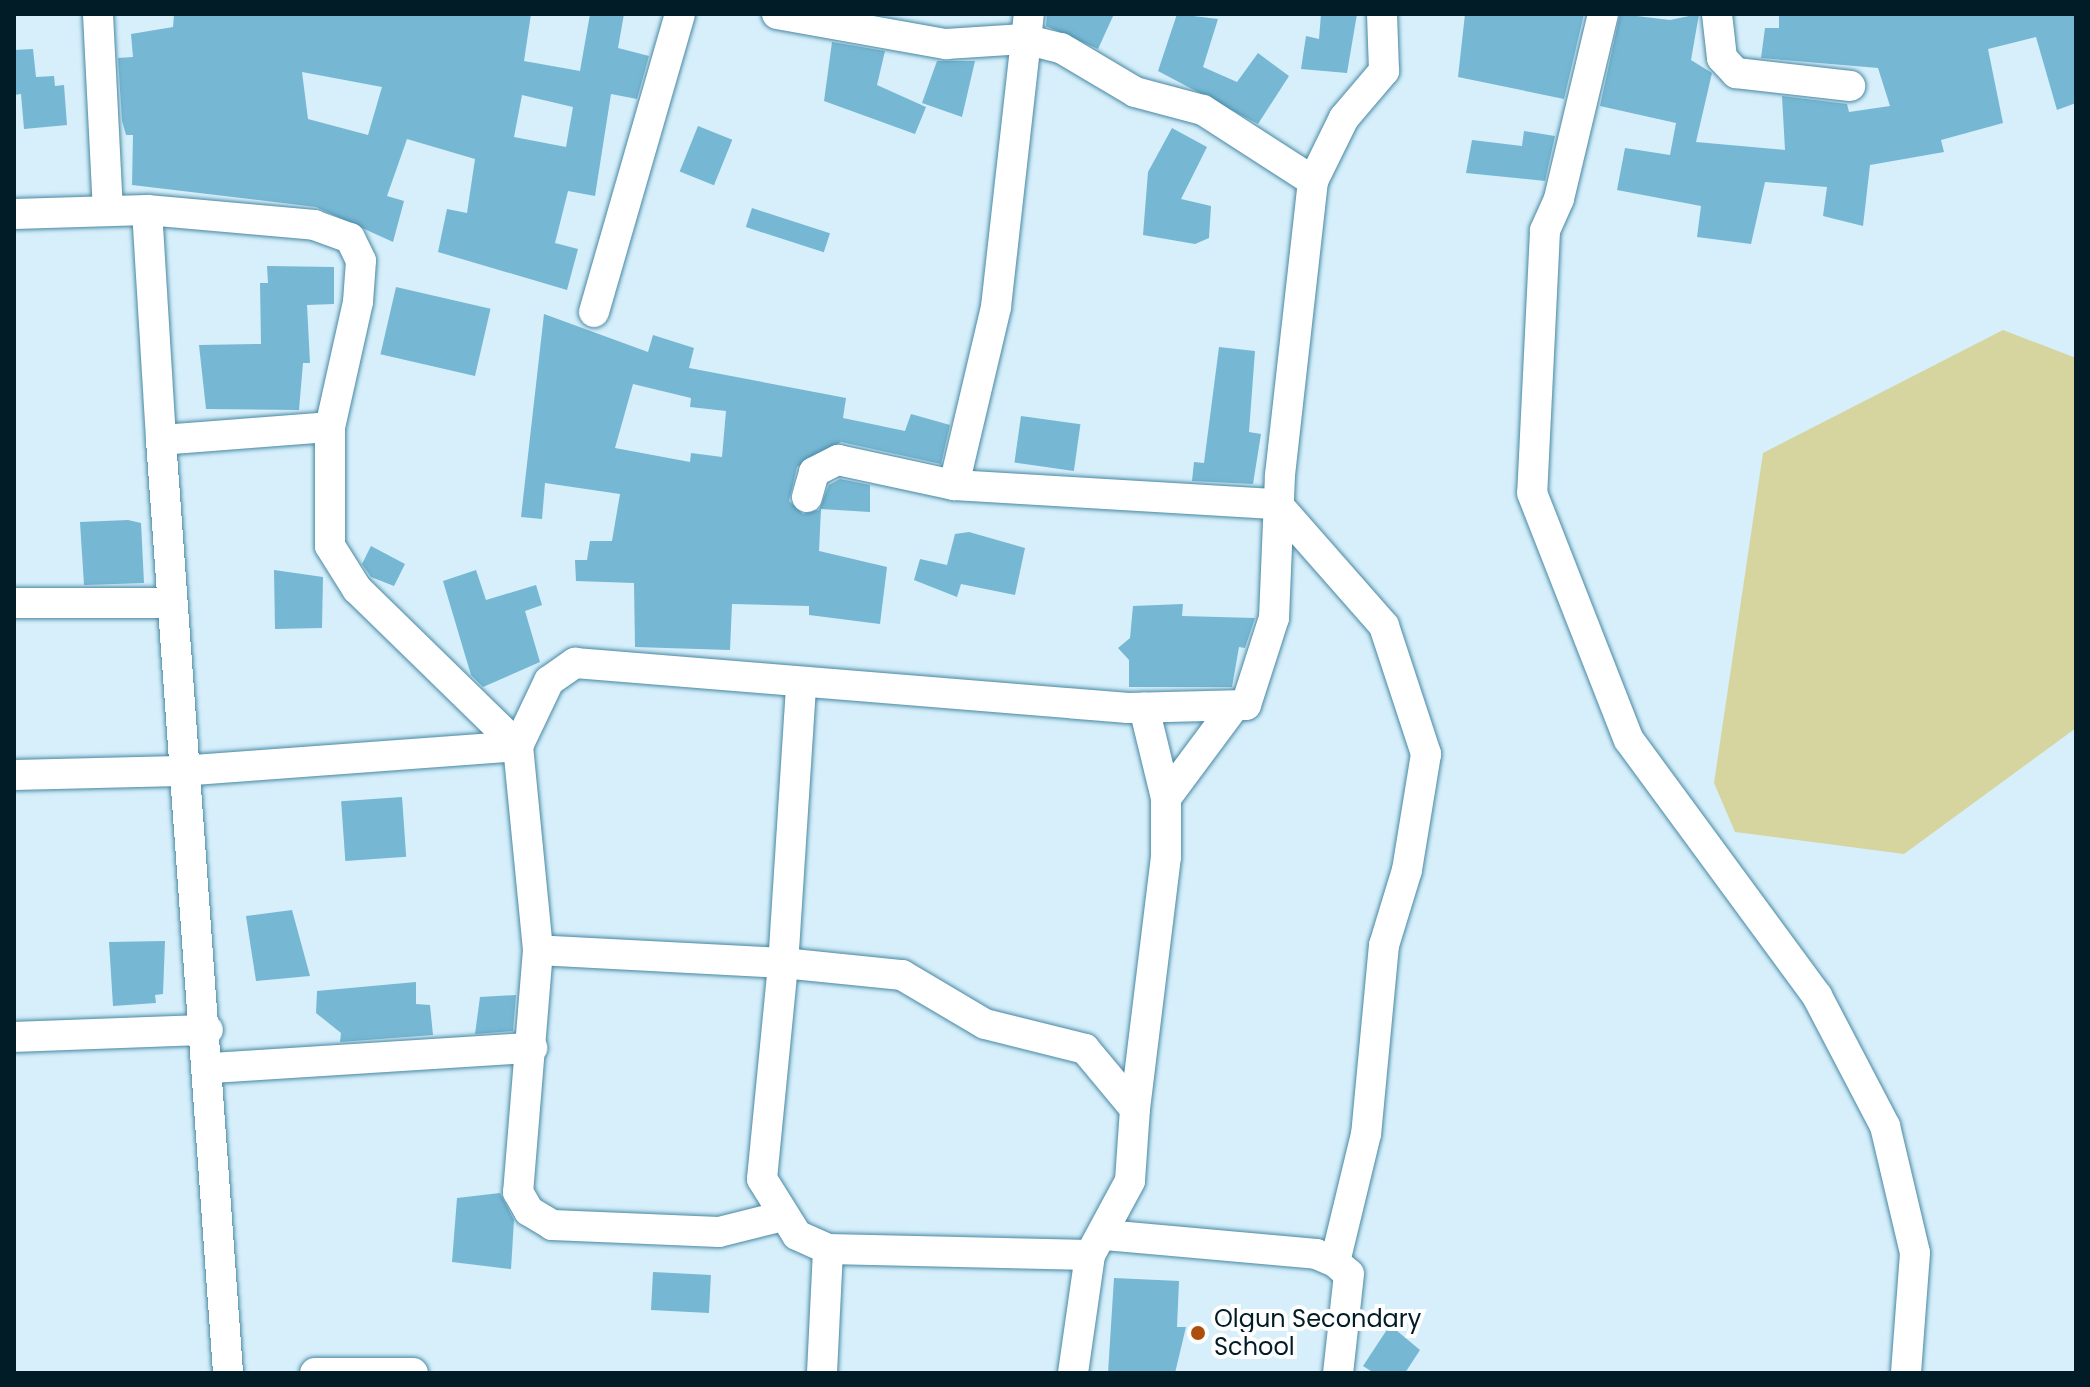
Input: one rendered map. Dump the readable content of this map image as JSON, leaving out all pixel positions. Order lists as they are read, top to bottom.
{
  "places": ["Olgun Secondary School"]
}
